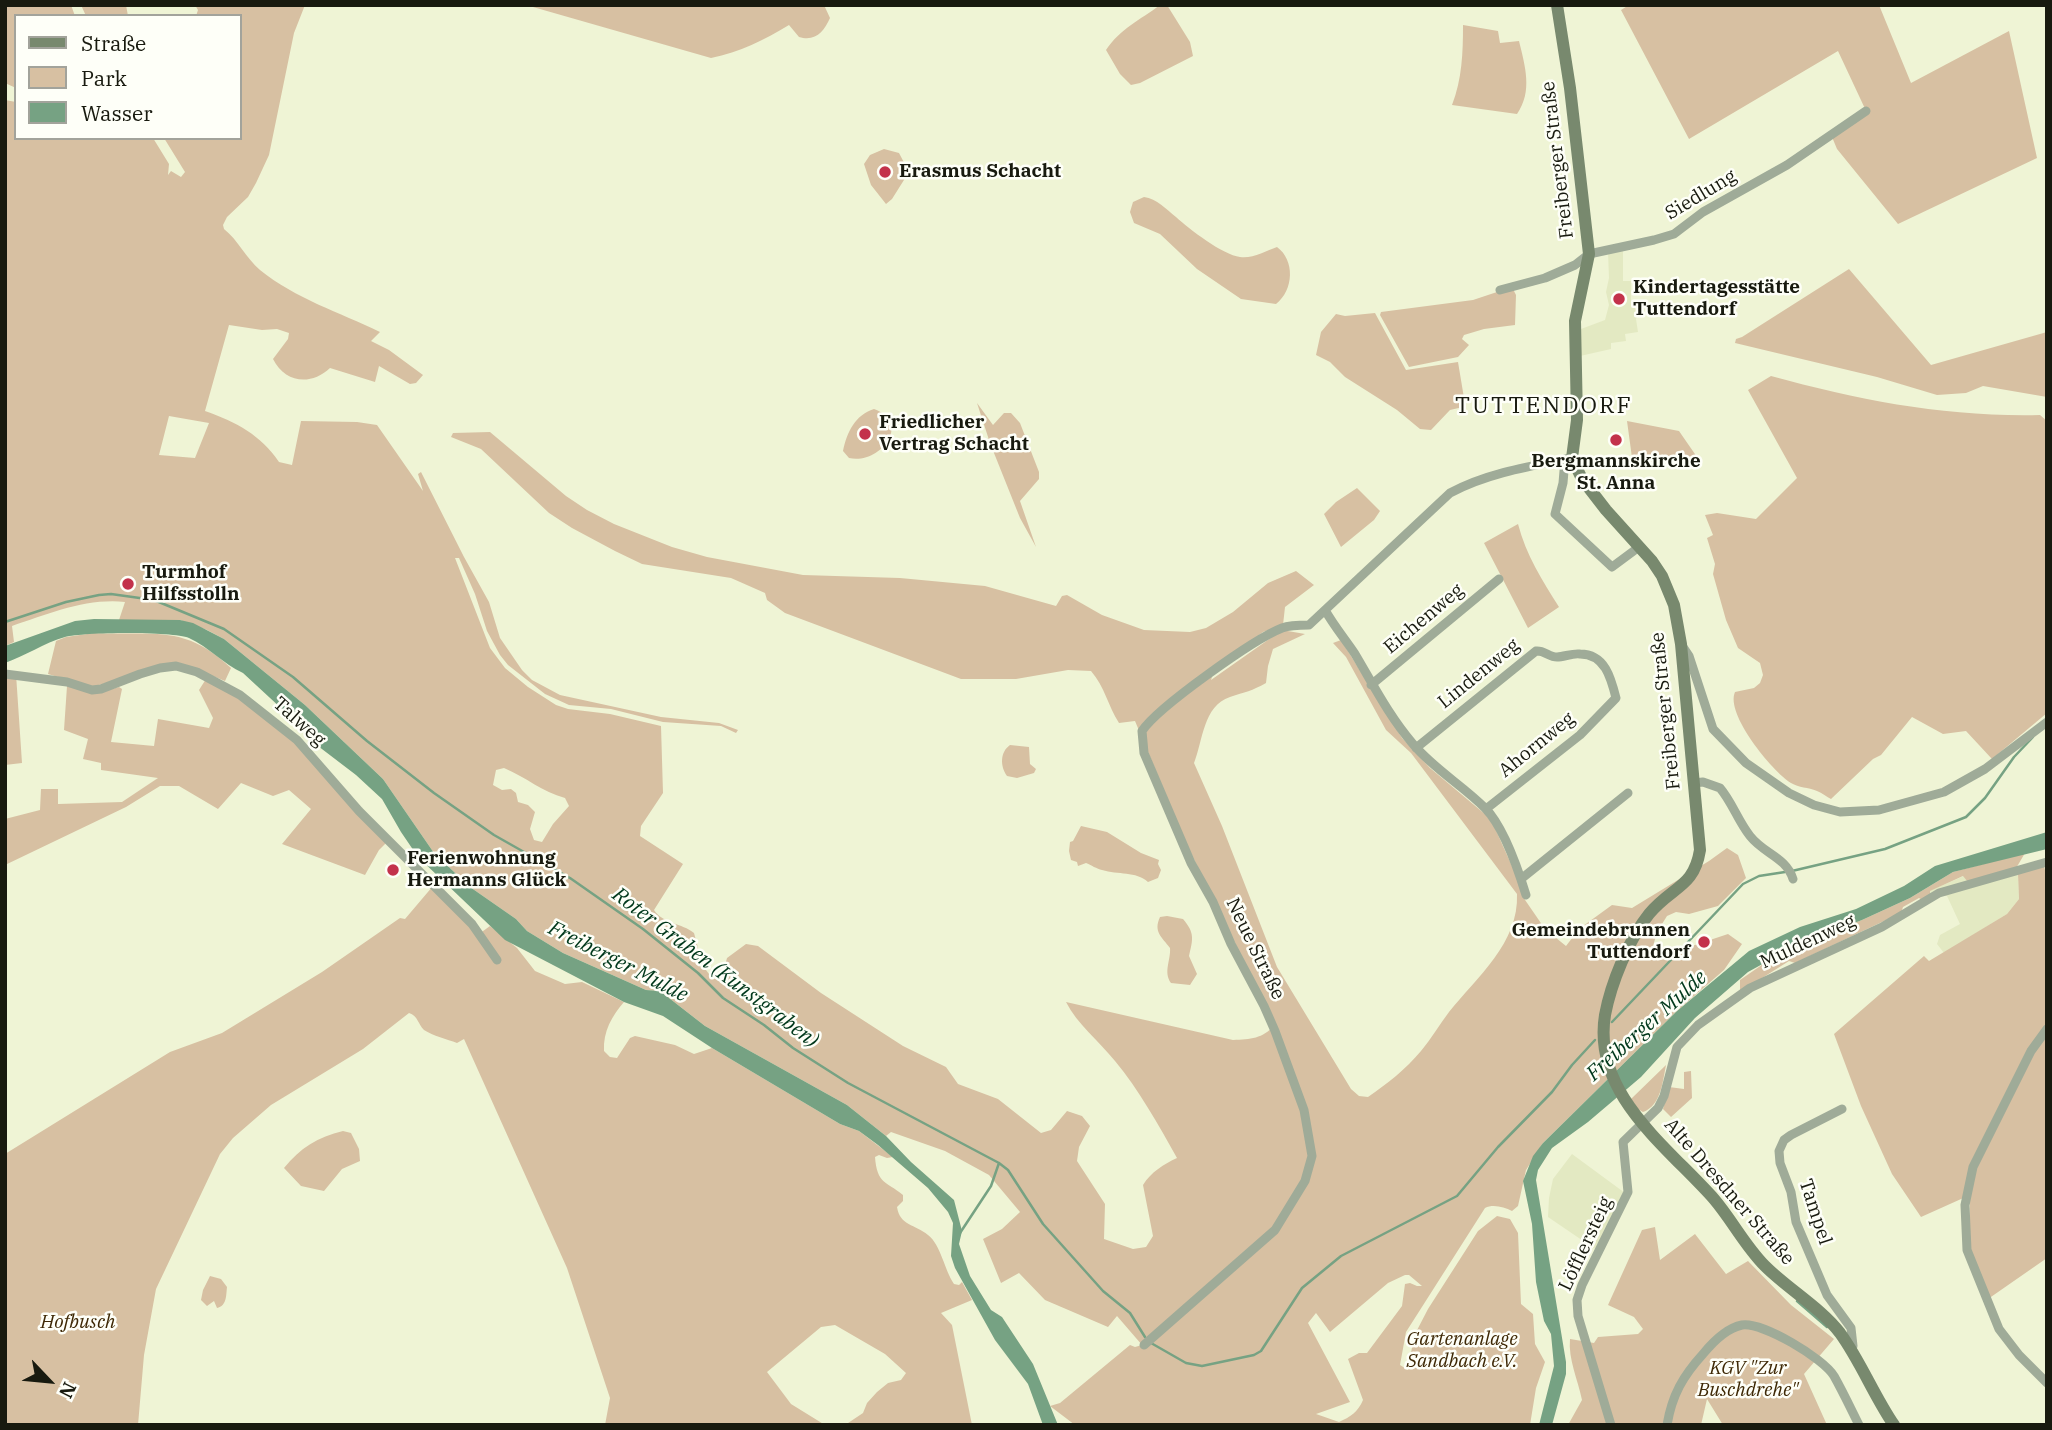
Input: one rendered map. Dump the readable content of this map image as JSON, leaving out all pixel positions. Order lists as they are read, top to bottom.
{
  "streets": {
    "street": [
      "Freiberger Straße",
      "Siedlung",
      "Eichenweg",
      "Lindenweg",
      "Talweg",
      "Ahornweg",
      "Muldenweg",
      "Neue Straße",
      "Alte Dresdner Straße",
      "Tampel",
      "Löfflersteig"
    ]
  },
  "crossings": [
    ["Freiberger Straße", "Siedlung"],
    ["Freiberger Straße", "Muldenweg"],
    ["Freiberger Straße", "Alte Dresdner Straße"],
    ["Freiberger Straße", "Löfflersteig"],
    ["Lindenweg", "Ahornweg"],
    ["Muldenweg", "Alte Dresdner Straße"],
    ["Muldenweg", "Löfflersteig"],
    ["Alte Dresdner Straße", "Tampel"],
    ["Alte Dresdner Straße", "Löfflersteig"]
  ],
  "districts": ["TUTTENDORF"],
  "water": ["Freiberger Mulde", "Roter Graben (Kunstgraben)"],
  "parks": ["Hofbusch", "Gartenanlage Sandbach e.V.", "KGV \"Zur Buschdrehe\""],
  "places": [
    "Erasmus Schacht",
    "Kindertagesstätte Tuttendorf",
    "Friedlicher Vertrag Schacht",
    "Bergmannskirche St. Anna",
    "Turmhof Hilfsstolln",
    "Ferienwohnung Hermanns Glück",
    "Gemeindebrunnen Tuttendorf"
  ],
  "legend": ["Straße", "Park", "Wasser"],
  "north": "bottom right"
}
